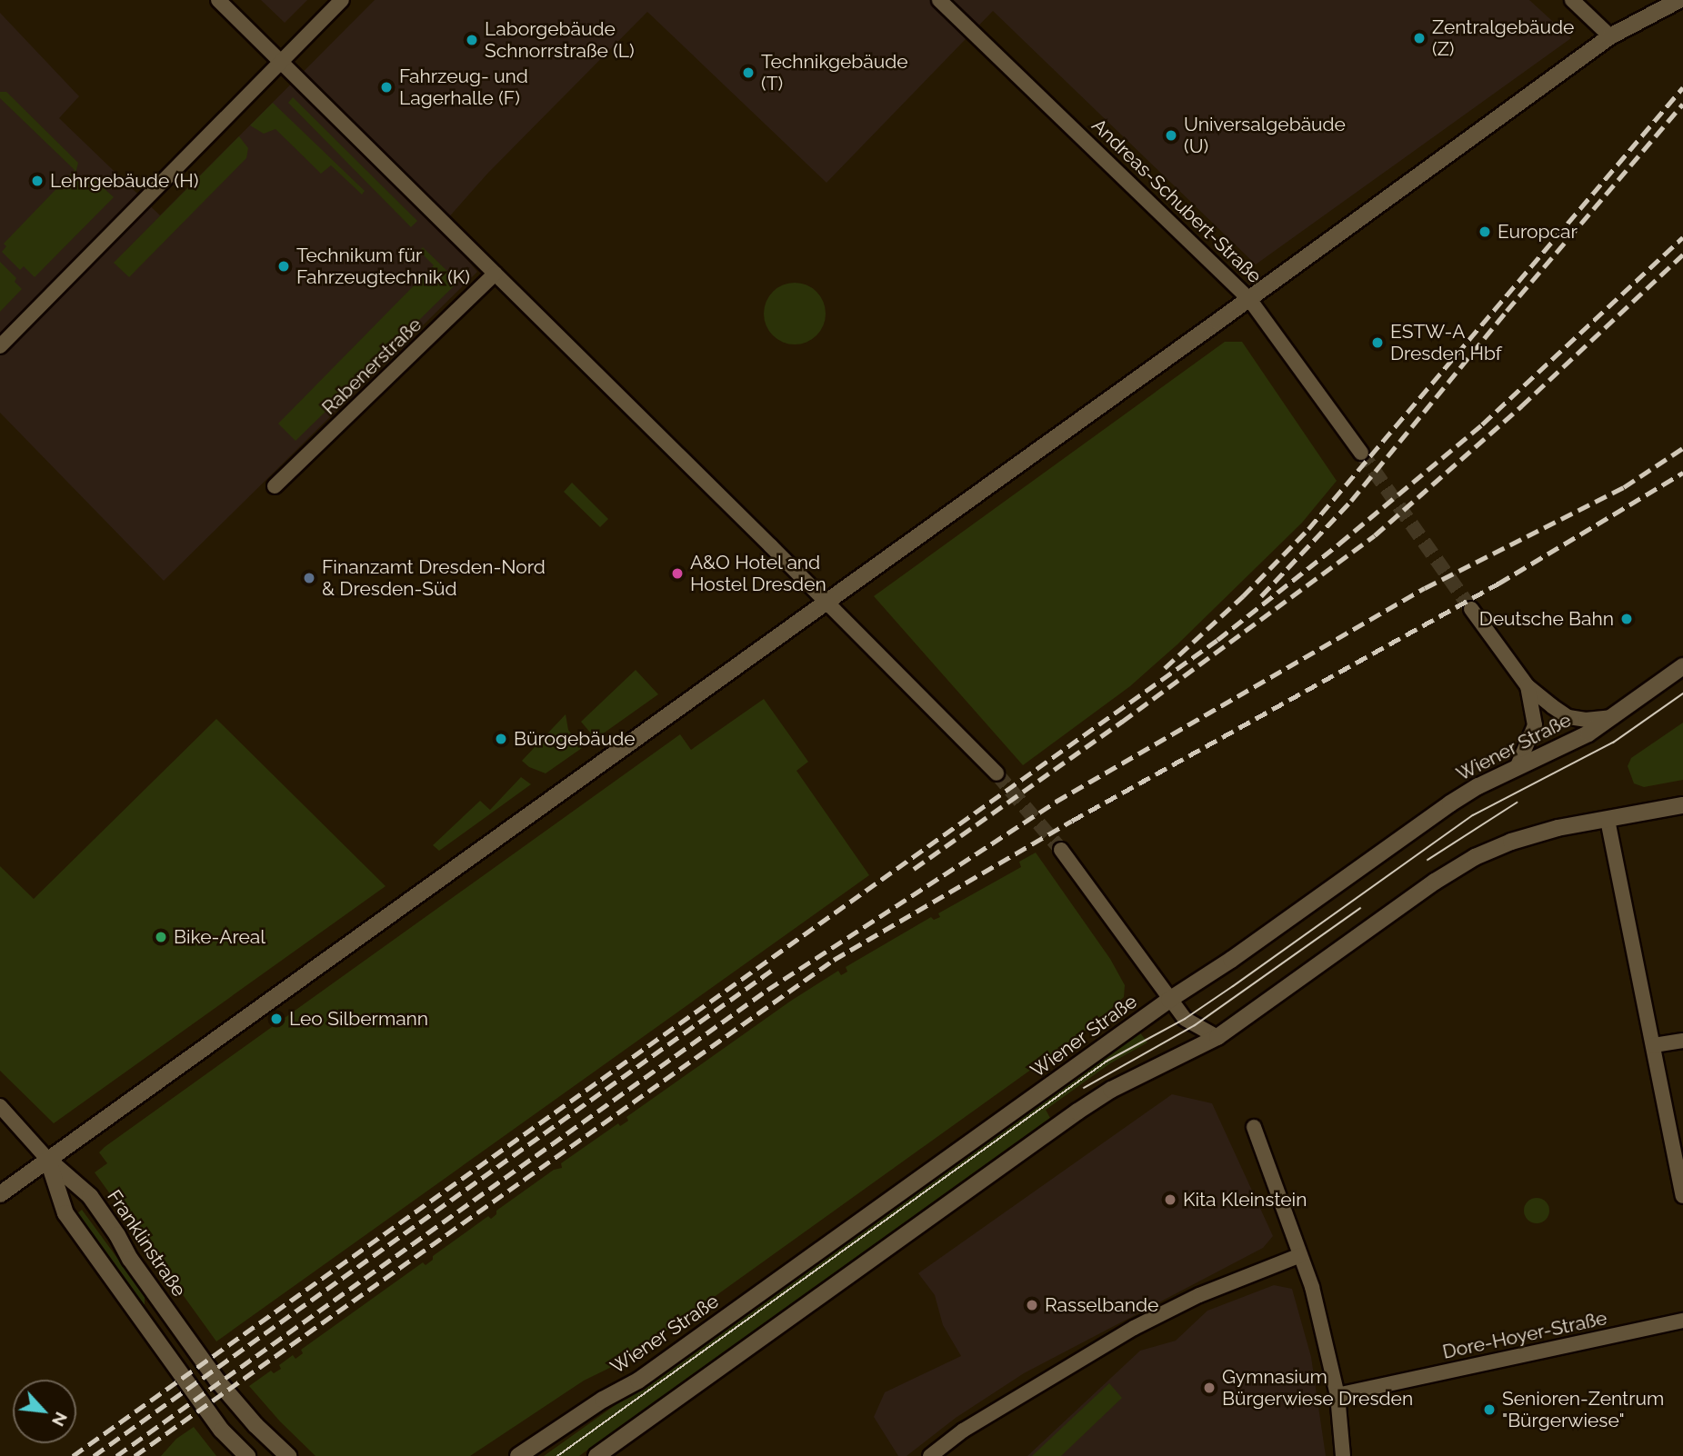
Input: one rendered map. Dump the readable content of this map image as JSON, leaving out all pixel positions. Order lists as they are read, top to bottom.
{
  "streets": {
    "main road": ["Wiener Straße", "Franklinstraße"],
    "street": ["Andreas-Schubert-Straße", "Rabenerstraße", "Dore-Hoyer-Straße"]
  },
  "places": [
    "Zentralgebäude (Z)",
    "Laborgebäude Schnorrstraße (L)",
    "Technikgebäude (T)",
    "Fahrzeug- und Lagerhalle (F)",
    "Universalgebäude (U)",
    "Lehrgebäude (H)",
    "Europcar",
    "Technikum für Fahrzeugtechnik (K)",
    "ESTW-A Dresden Hbf",
    "A&O Hotel and Hostel Dresden",
    "Finanzamt Dresden-Nord & Dresden-Süd",
    "Deutsche Bahn",
    "Bürogebäude",
    "Bike-Areal",
    "Leo Silbermann",
    "Kita Kleinstein",
    "Rasselbande",
    "Gymnasium Bürgerwiese Dresden",
    "Senioren-Zentrum \"Bürgerwiese\""
  ],
  "north": "bottom right"
}
